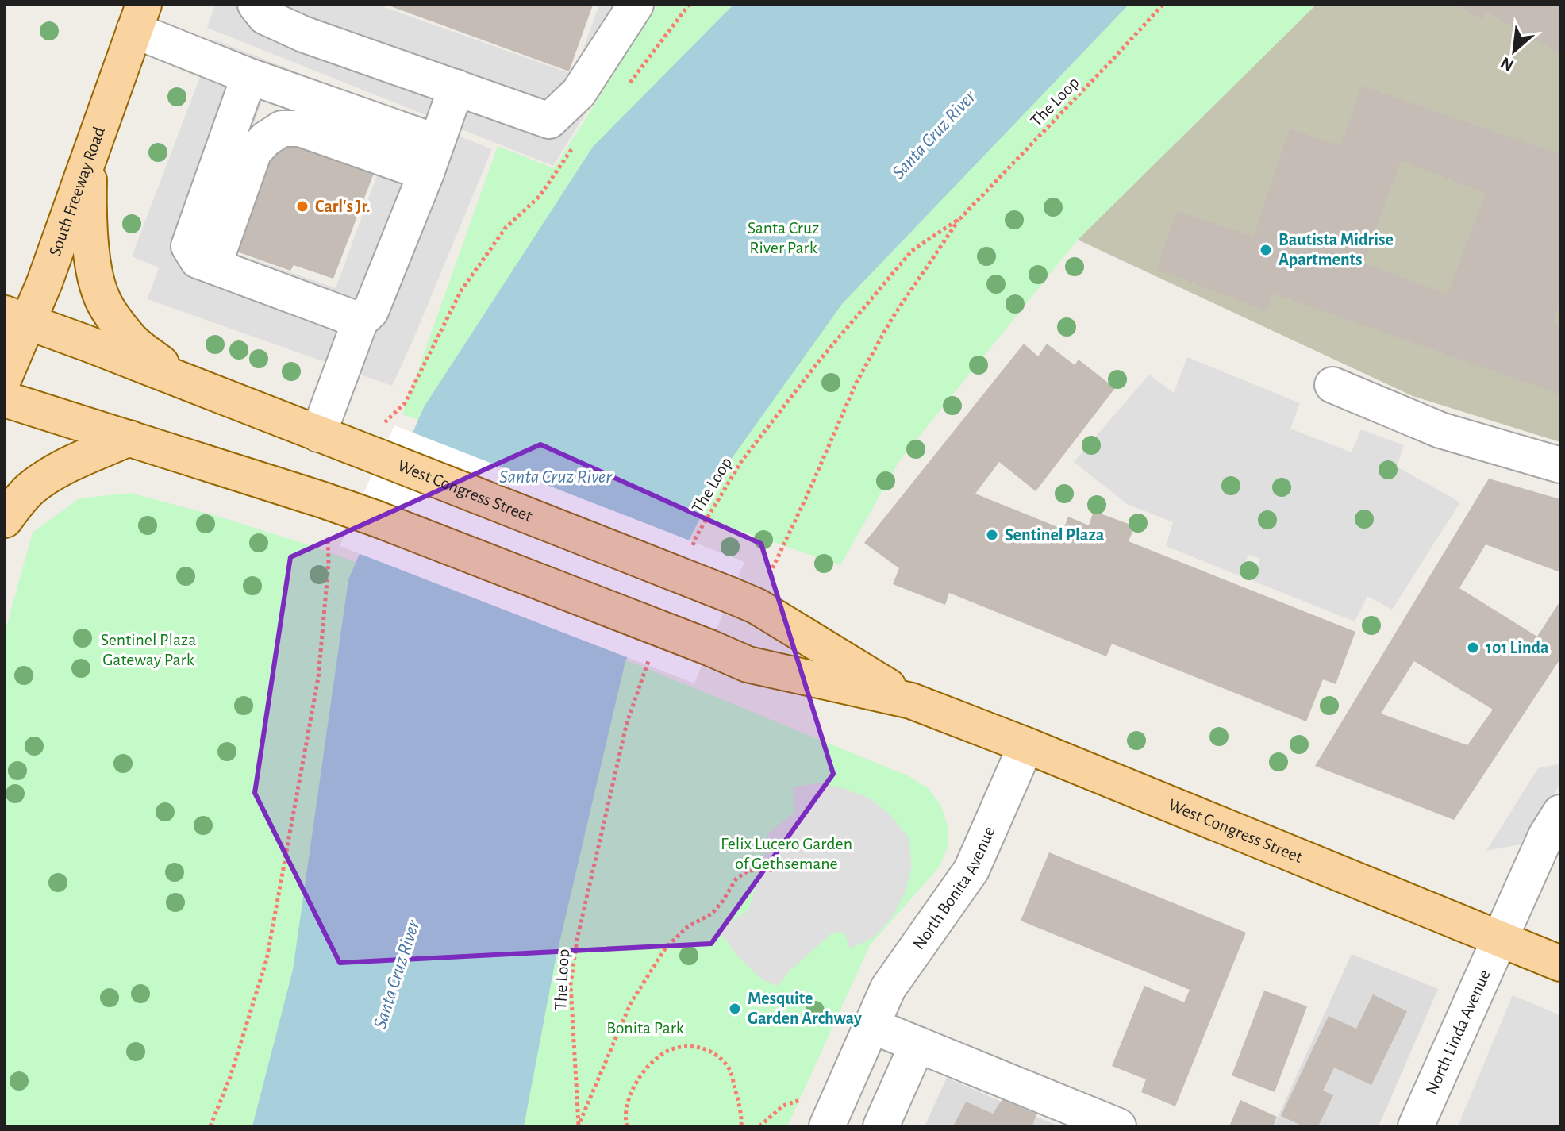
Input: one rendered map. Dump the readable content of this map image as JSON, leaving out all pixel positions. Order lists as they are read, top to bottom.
{
  "streets": {
    "main road": ["South Freeway Road", "West Congress Street"],
    "street": ["North Bonita Avenue", "North Linda Avenue"],
    "path": ["The Loop"]
  },
  "crossings": [
    ["South Freeway Road", "West Congress Street"],
    ["West Congress Street", "North Bonita Avenue"],
    ["West Congress Street", "North Linda Avenue"]
  ],
  "water": ["Santa Cruz River"],
  "parks": [
    "Santa Cruz River Park",
    "Sentinel Plaza Gateway Park",
    "Felix Lucero Garden of Gethsemane",
    "Bonita Park"
  ],
  "places": [
    "Carl's Jr.",
    "Bautista Midrise Apartments",
    "Sentinel Plaza",
    "101 Linda",
    "Mesquite Garden Archway"
  ],
  "north": "bottom left"
}
